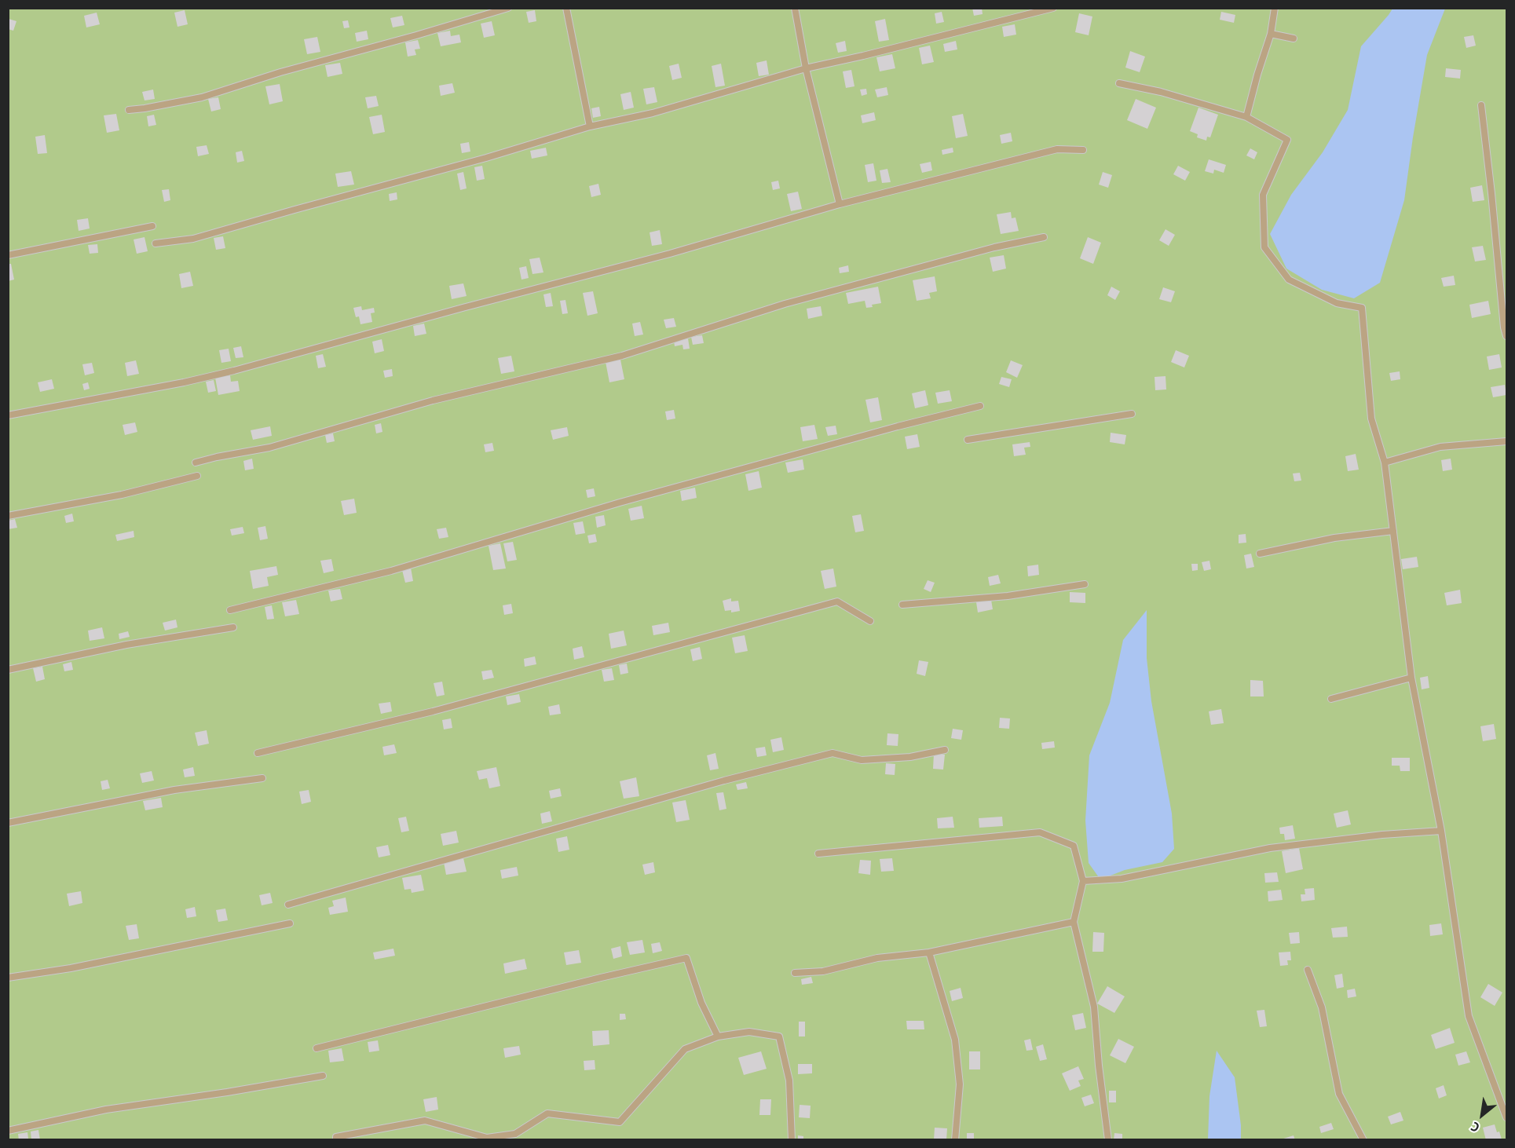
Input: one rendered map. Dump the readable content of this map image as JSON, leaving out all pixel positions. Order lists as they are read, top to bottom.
{
  "north": "bottom left"
}
